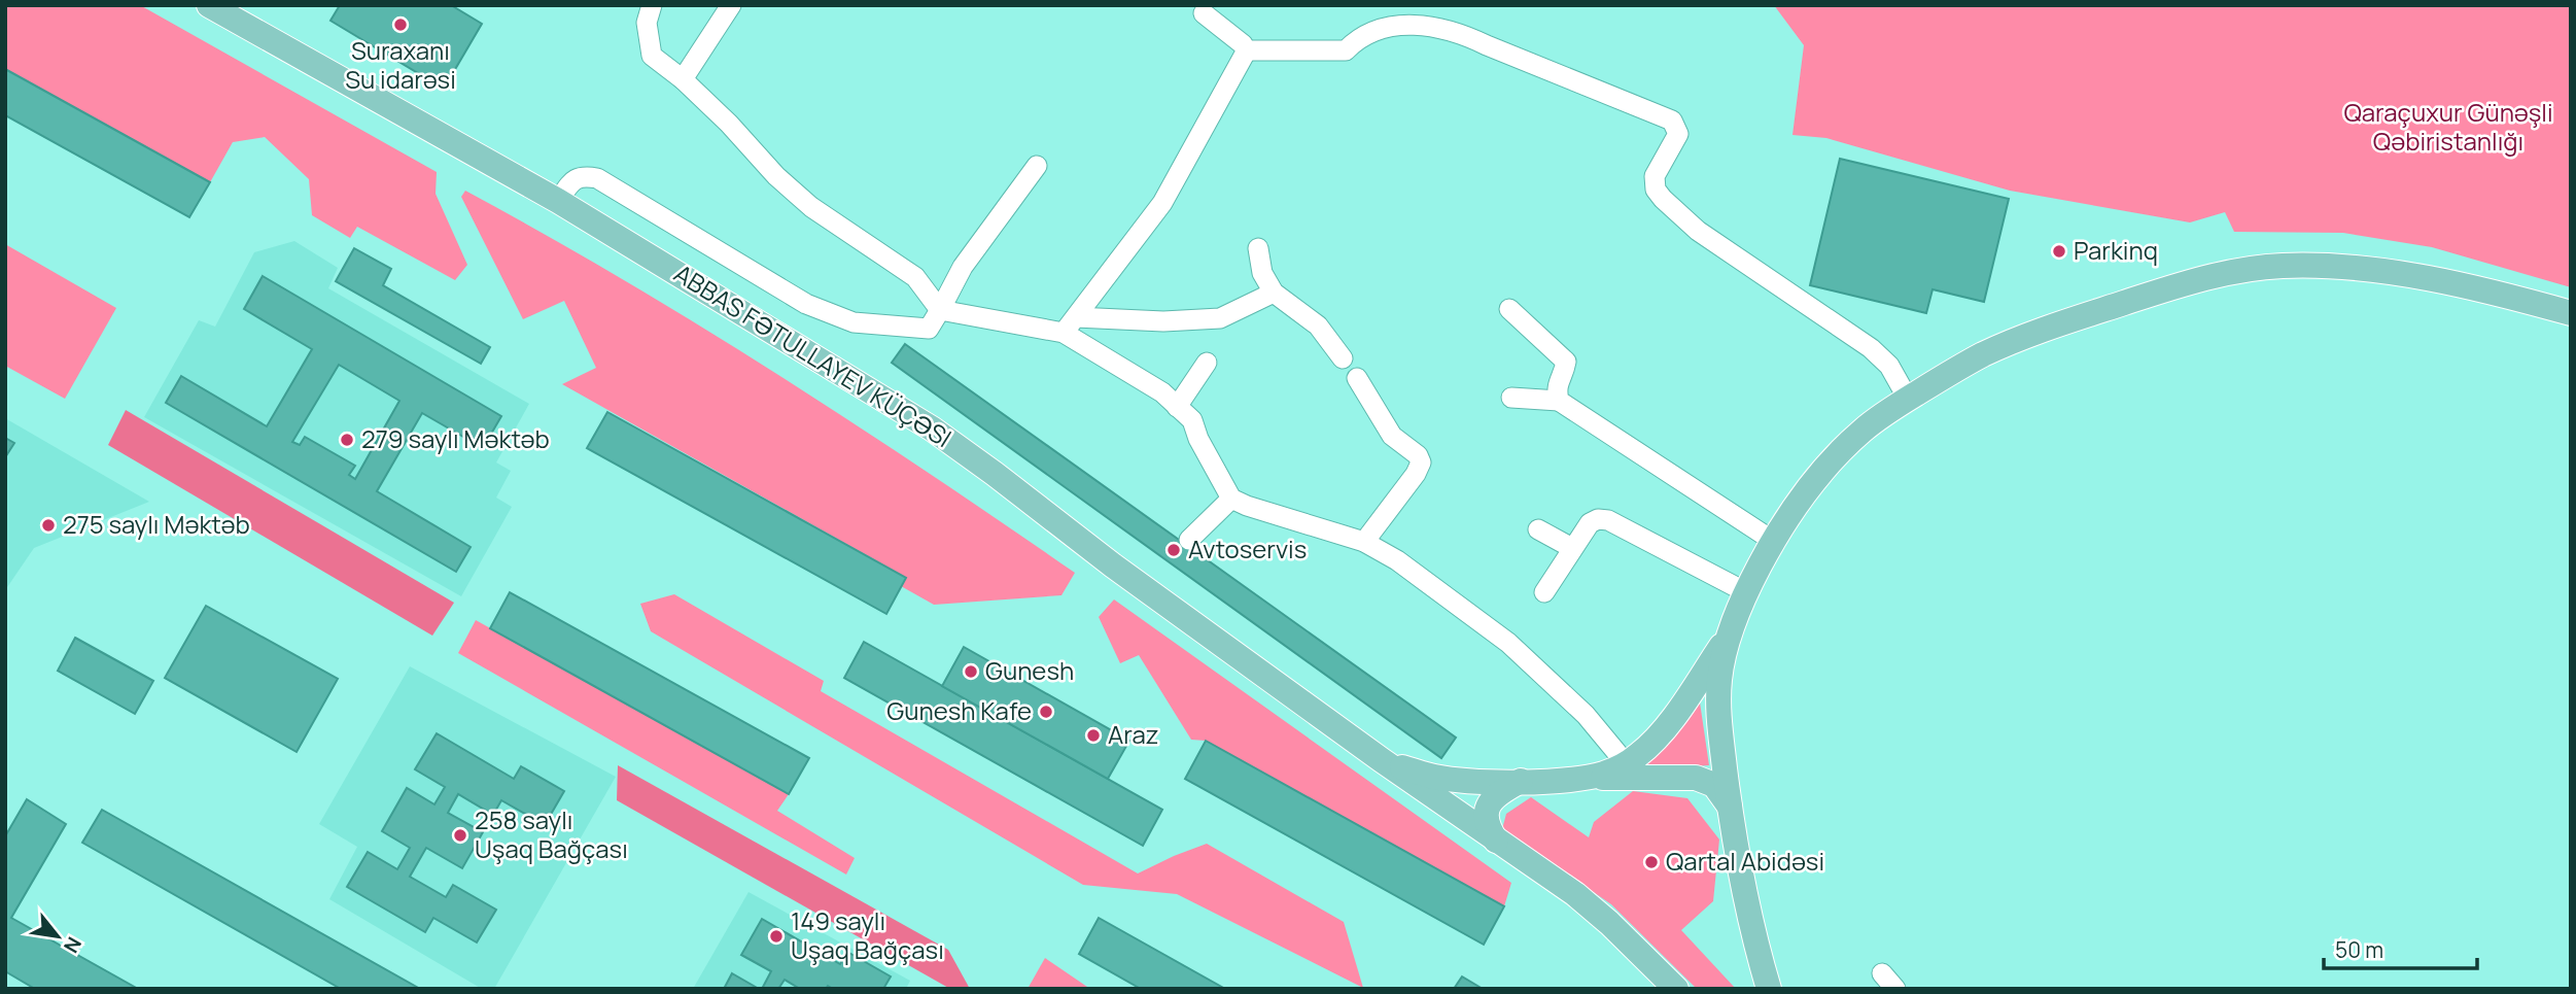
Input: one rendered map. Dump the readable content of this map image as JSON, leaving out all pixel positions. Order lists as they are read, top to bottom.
{
  "streets": {
    "main road": ["ABBAS FƏTULLAYEV KÜÇƏSI"]
  },
  "parks": ["Qaraçuxur Günəşli Qəbiristanlığı"],
  "places": [
    "Suraxanı Su idarəsi",
    "Parkinq",
    "279 saylı Məktəb",
    "275 saylı Məktəb",
    "Avtoservis",
    "Gunesh",
    "Gunesh Kafe",
    "Araz",
    "258 saylı Uşaq Bağçası",
    "Qartal Abidəsi",
    "149 saylı Uşaq Bağçası"
  ],
  "scale_bar": "50 m",
  "north": "bottom right"
}
